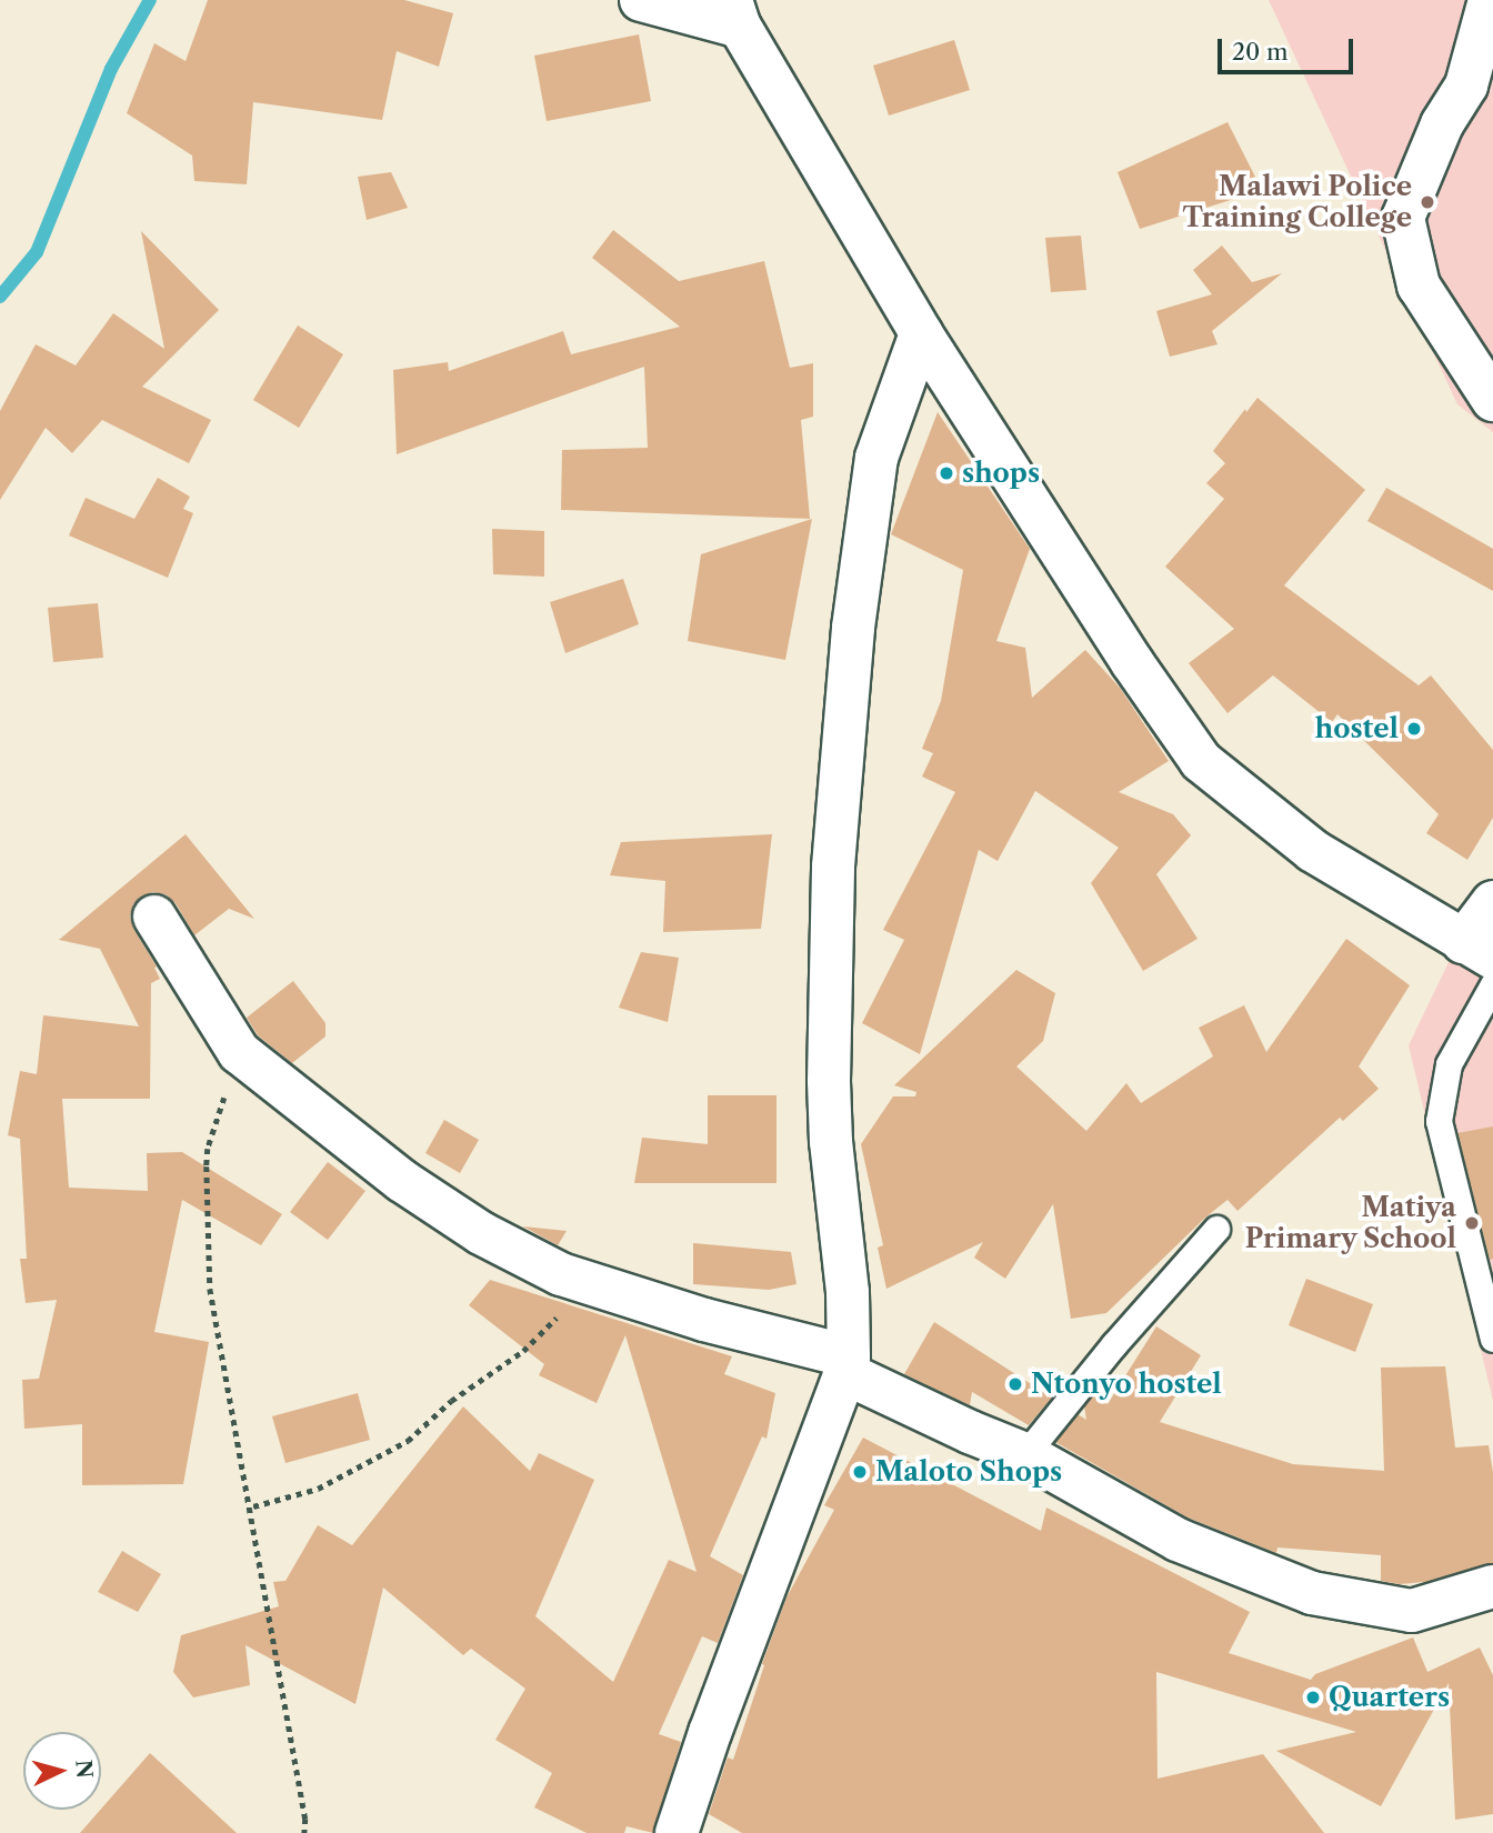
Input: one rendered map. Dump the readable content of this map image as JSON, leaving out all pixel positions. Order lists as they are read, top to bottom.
{
  "places": [
    "Malawi Police Training College",
    "shops",
    "hostel",
    "Matiya Primary School",
    "Ntonyo hostel",
    "Maloto Shops",
    "Quarters"
  ],
  "scale_bar": "20 m",
  "north": "right"
}
